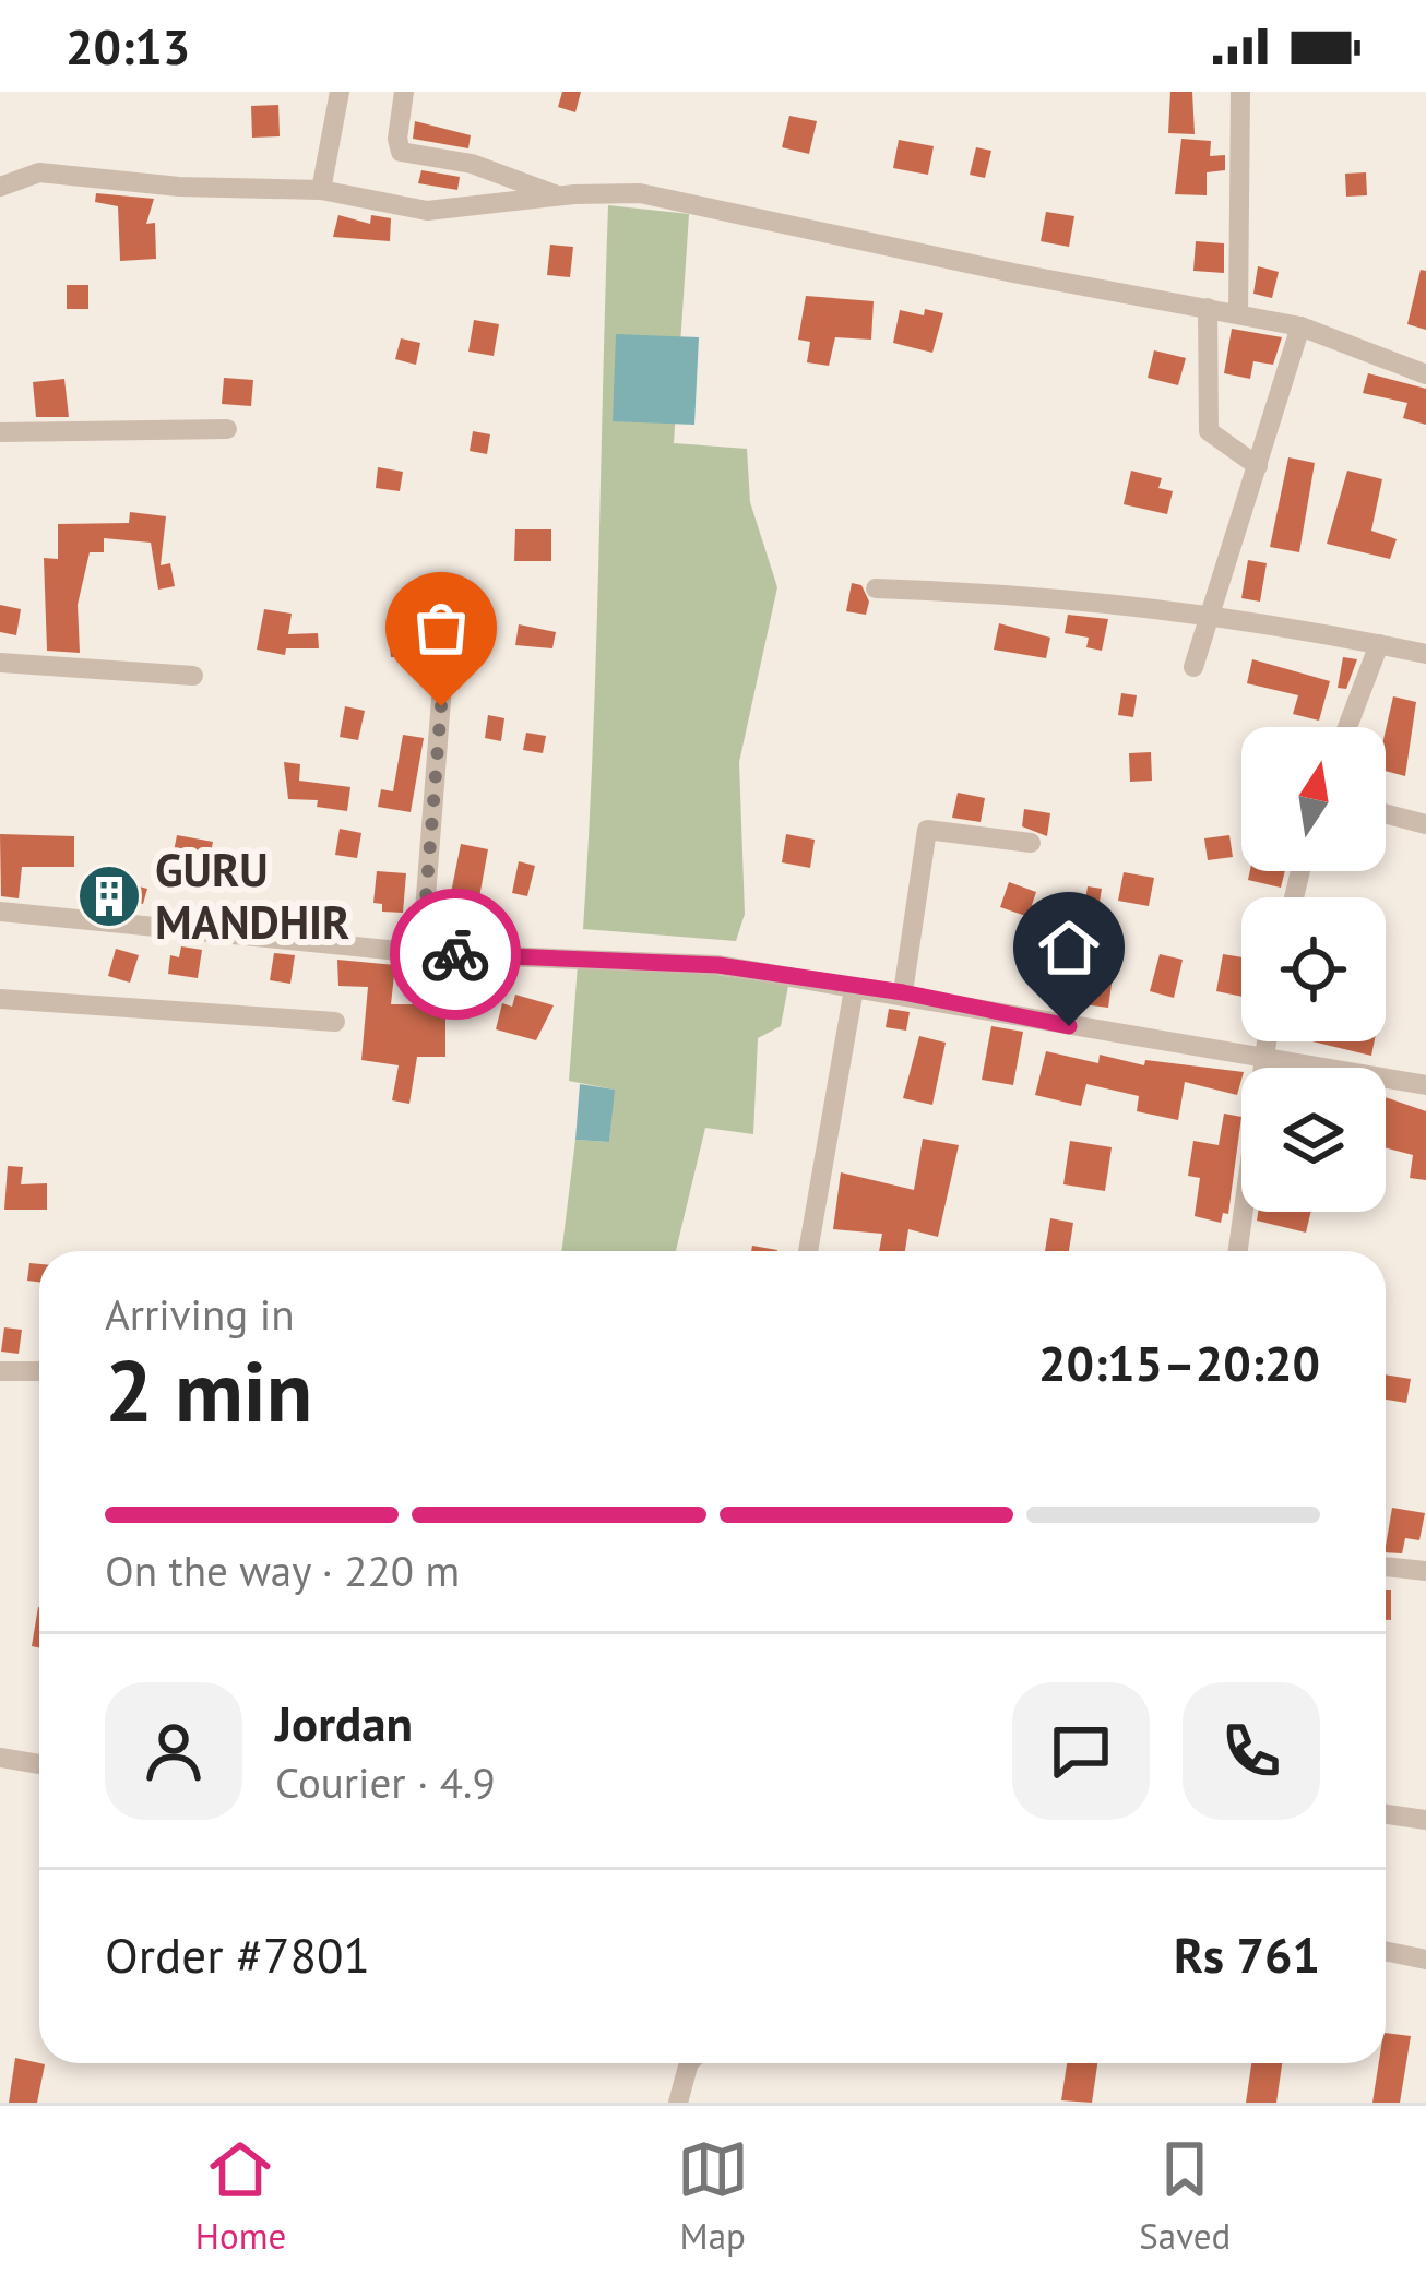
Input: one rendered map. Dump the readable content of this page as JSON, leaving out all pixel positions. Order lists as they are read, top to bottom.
{
  "places": {
    "building": ["GURU MANDHIR"]
  },
  "north": "top",
  "page": {
    "status": "20:13",
    "heading": ["2 min", "Arriving in", "20:15–20:20"],
    "panel": [
      "Jordan",
      "Courier · 4.9",
      "Order #7801",
      "Rs 761"
    ],
    "bar": "On the way · 220 m",
    "tabs": ["Home", "Map", "Saved"]
  }
}
